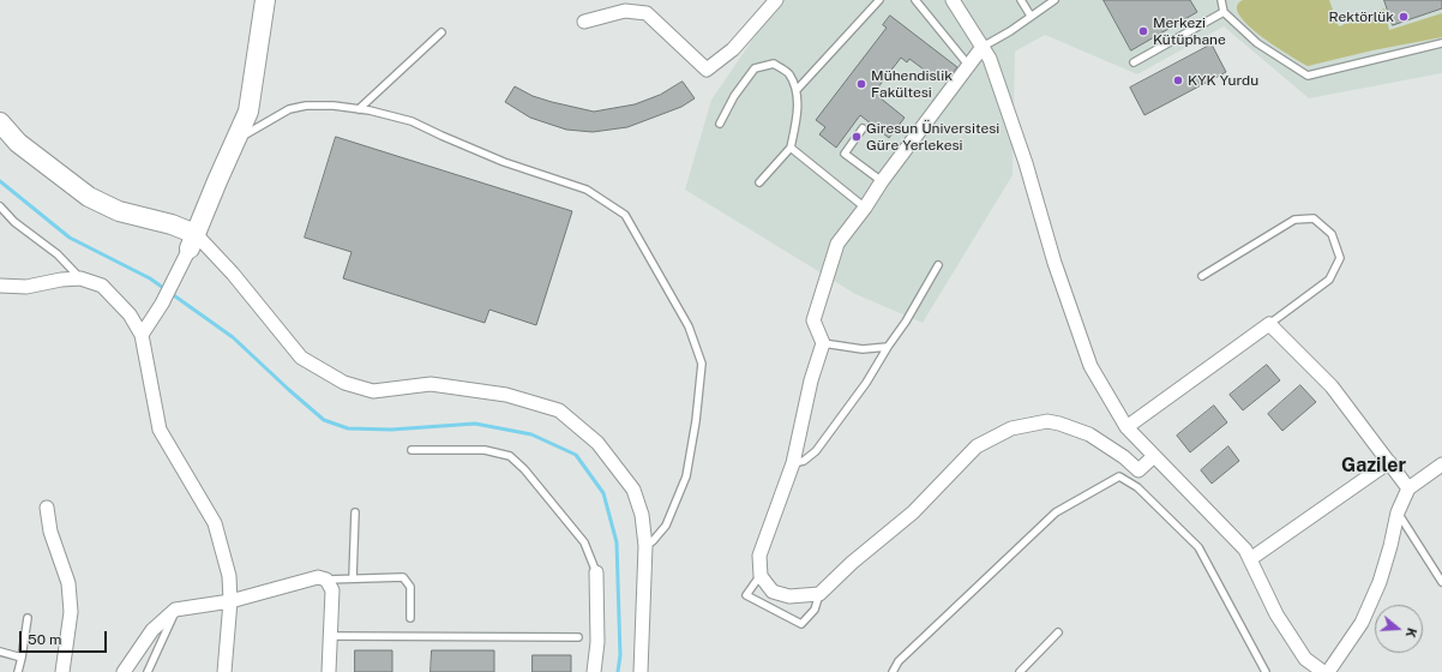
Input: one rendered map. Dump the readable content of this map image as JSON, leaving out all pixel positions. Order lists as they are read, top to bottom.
{
  "districts": ["Gaziler"],
  "places": [
    "Rektörlük",
    "Merkezi Kütüphane",
    "KYK Yurdu",
    "Mühendislik Fakültesi",
    "Giresun Üniversitesi Güre Yerlekesi"
  ],
  "scale_bar": "50 m",
  "north": "right"
}
